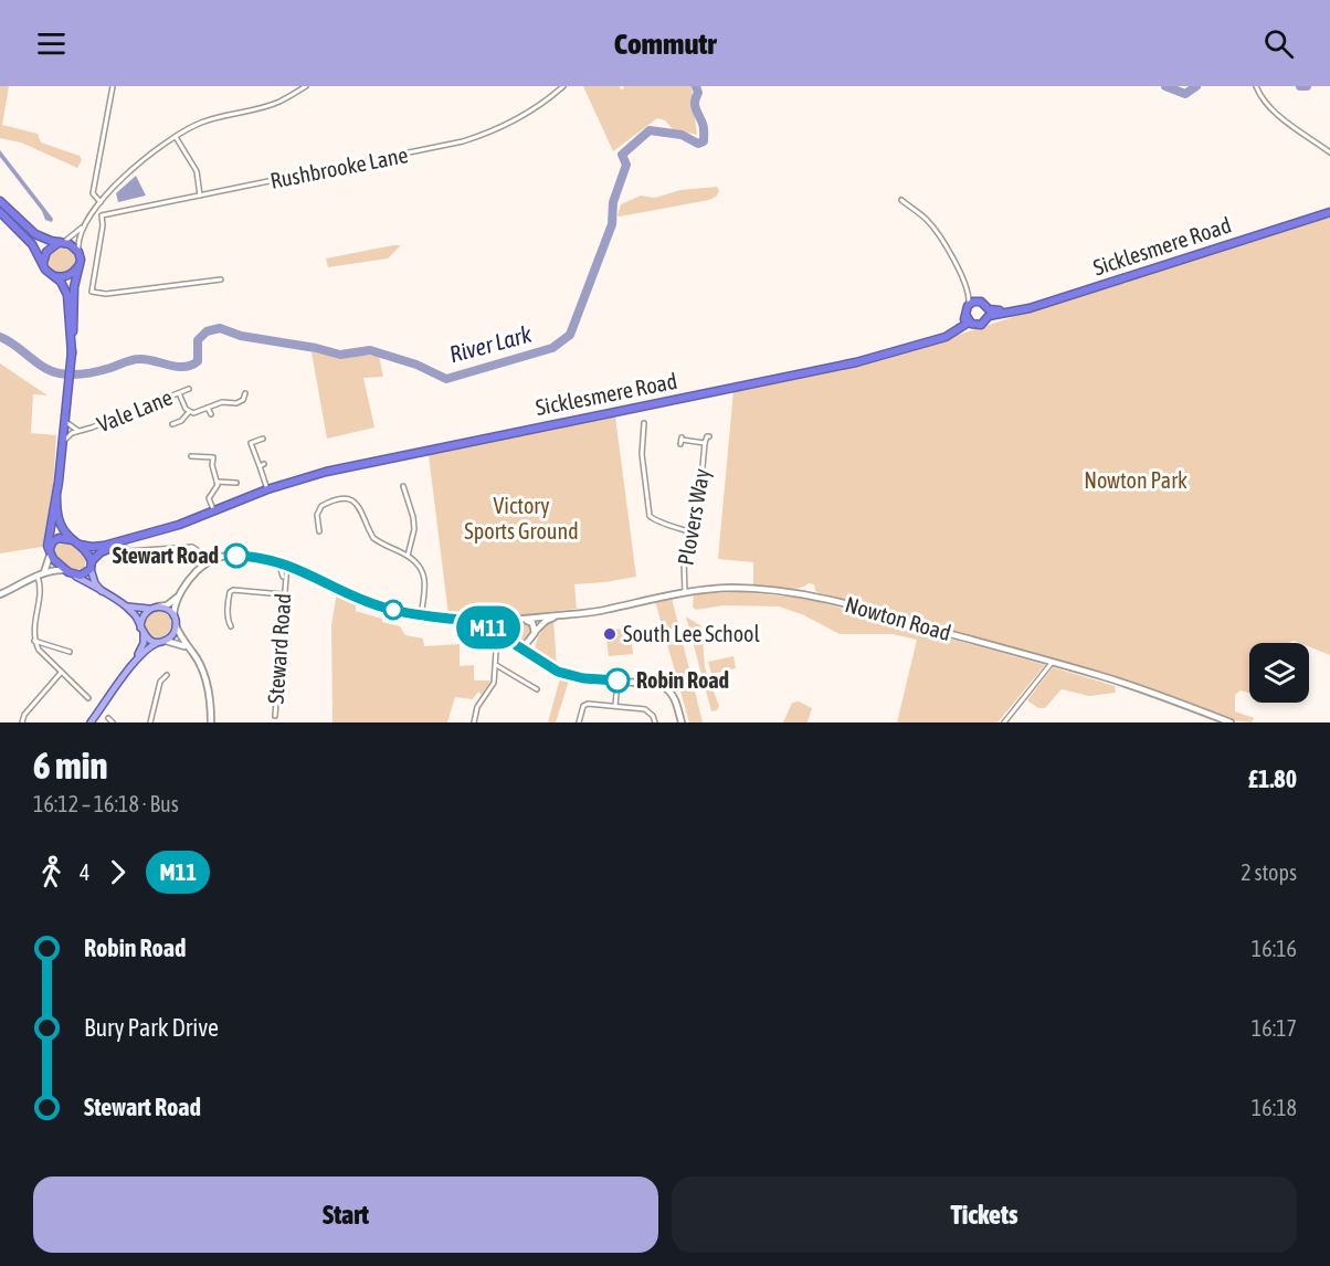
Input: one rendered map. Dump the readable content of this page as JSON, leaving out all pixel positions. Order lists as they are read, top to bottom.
{
  "streets": {
    "highway": ["Sicklesmere Road"],
    "street": [
      "Rushbrooke Lane",
      "Vale Lane",
      "Plovers Way",
      "Nowton Road",
      "Steward Road"
    ]
  },
  "crossings": [
    ["Plovers Way", "Nowton Road"],
    ["Nowton Road", "Steward Road"]
  ],
  "water": ["River Lark"],
  "parks": ["Nowton Park", "Victory Sports Ground"],
  "places": ["Stewart Road", "South Lee School", "Robin Road"],
  "lines": ["bus line M11"],
  "page": {
    "header": "Commutr",
    "on_map": "M11",
    "heading": ["6 min", "16:12 – 16:18 · Bus", "£1.80"],
    "legs": ["4", "M11", "2 stops"],
    "list": [
      {
        "name": "Robin Road",
        "value": "16:16"
      },
      {
        "name": "Bury Park Drive",
        "value": "16:17"
      },
      {
        "name": "Stewart Road",
        "value": "16:18"
      }
    ],
    "buttons": ["Start", "Tickets"]
  }
}
